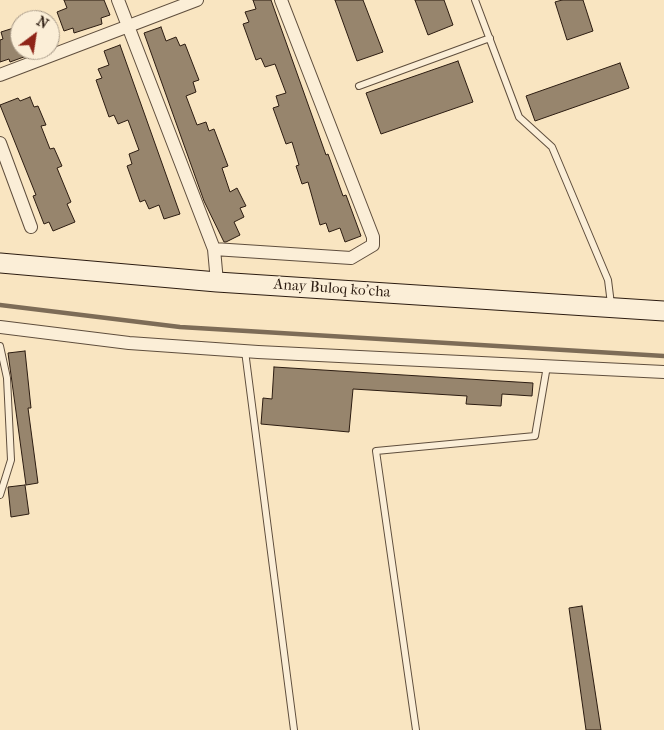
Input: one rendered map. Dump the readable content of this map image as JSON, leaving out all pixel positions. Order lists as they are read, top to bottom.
{
  "streets": {
    "main road": ["Anay Buloq ko'cha"]
  },
  "north": "top right"
}
